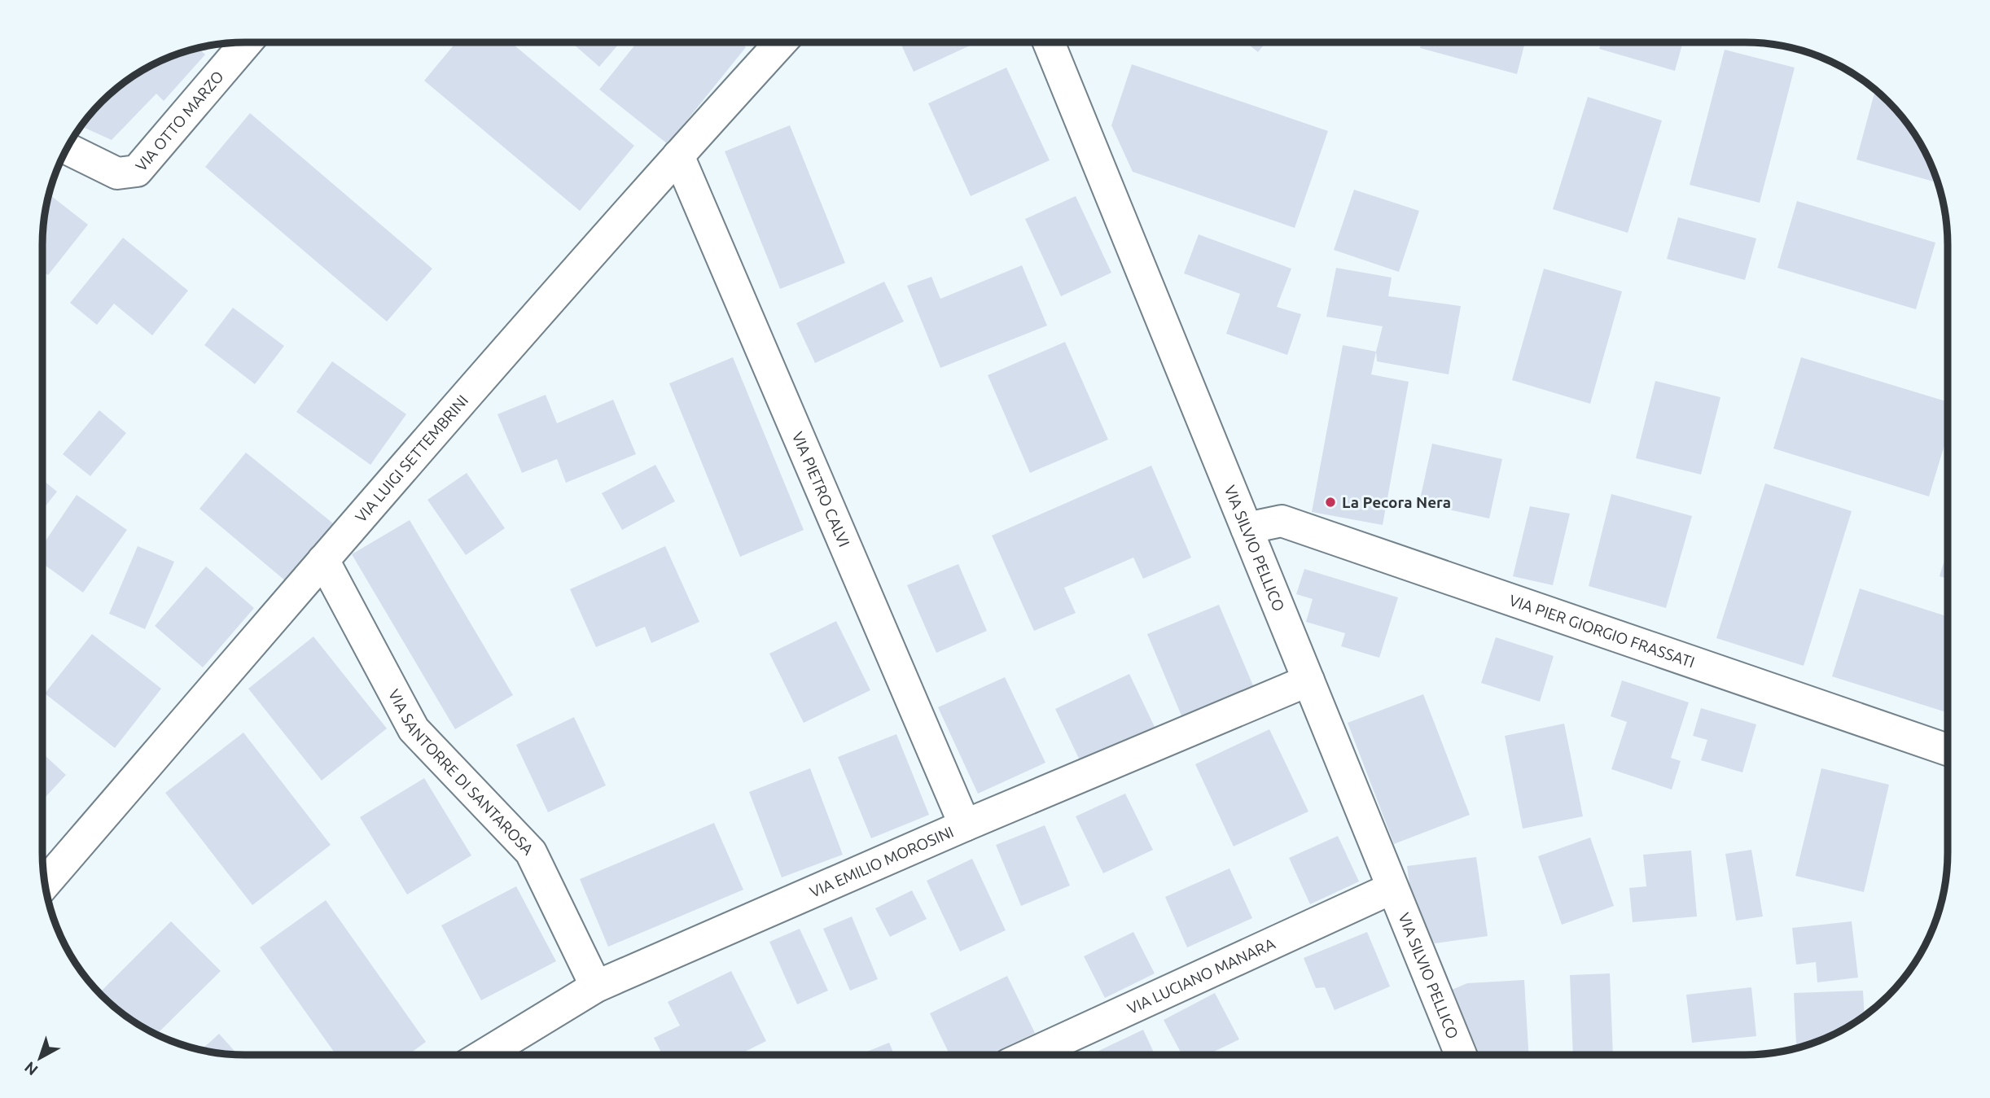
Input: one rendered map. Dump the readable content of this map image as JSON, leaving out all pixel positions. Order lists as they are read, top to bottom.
{
  "streets": {
    "street": [
      "VIA OTTO MARZO",
      "VIA LUIGI SETTEMBRINI",
      "VIA PIETRO CALVI",
      "VIA SILVIO PELLICO",
      "VIA PIER GIORGIO FRASSATI",
      "VIA SANTORRE DI SANTAROSA",
      "VIA EMILIO MOROSINI",
      "VIA LUCIANO MANARA"
    ]
  },
  "crossings": [
    ["VIA LUIGI SETTEMBRINI", "VIA PIETRO CALVI"],
    ["VIA LUIGI SETTEMBRINI", "VIA SANTORRE DI SANTAROSA"],
    ["VIA PIETRO CALVI", "VIA EMILIO MOROSINI"],
    ["VIA SILVIO PELLICO", "VIA PIER GIORGIO FRASSATI"],
    ["VIA SILVIO PELLICO", "VIA EMILIO MOROSINI"],
    ["VIA SILVIO PELLICO", "VIA LUCIANO MANARA"],
    ["VIA SANTORRE DI SANTAROSA", "VIA EMILIO MOROSINI"]
  ],
  "places": ["La Pecora Nera"],
  "north": "bottom left"
}
